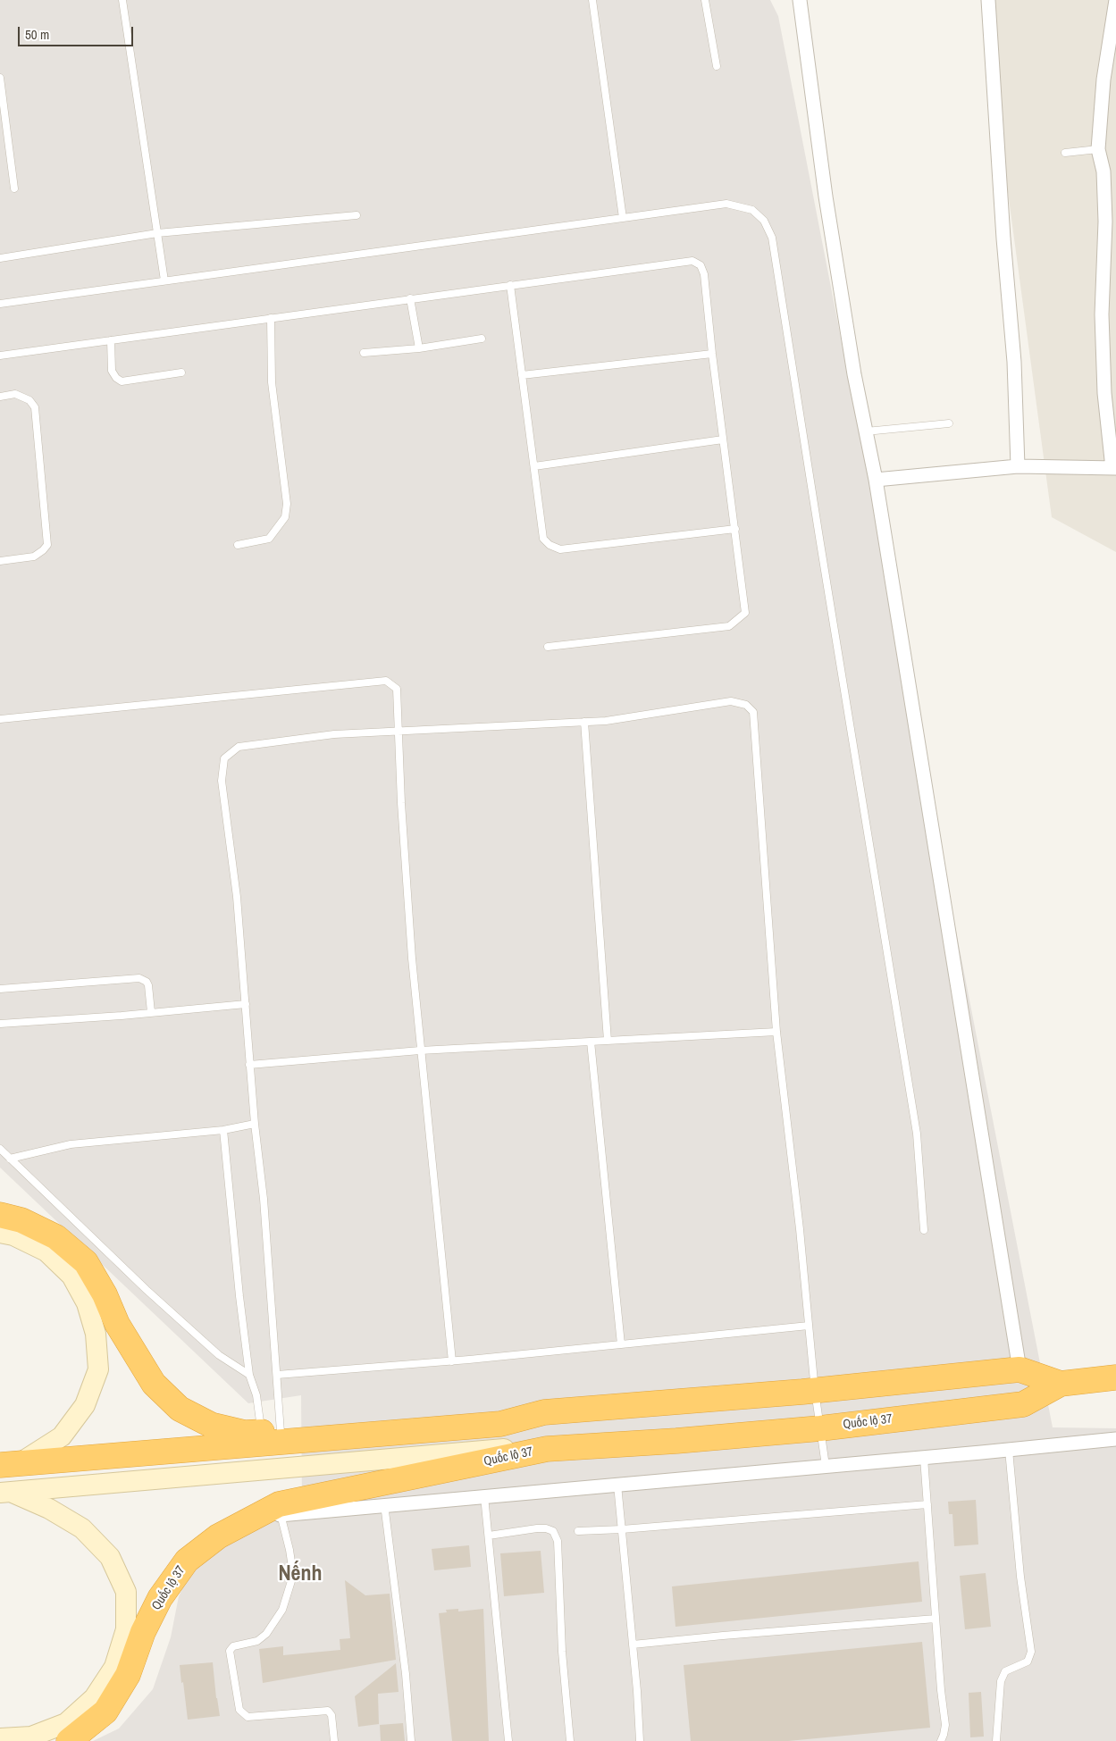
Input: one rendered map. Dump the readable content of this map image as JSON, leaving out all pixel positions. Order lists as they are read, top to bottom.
{
  "streets": {
    "highway": ["Quốc lộ 37"]
  },
  "districts": ["Nếnh"],
  "scale_bar": "50 m"
}
